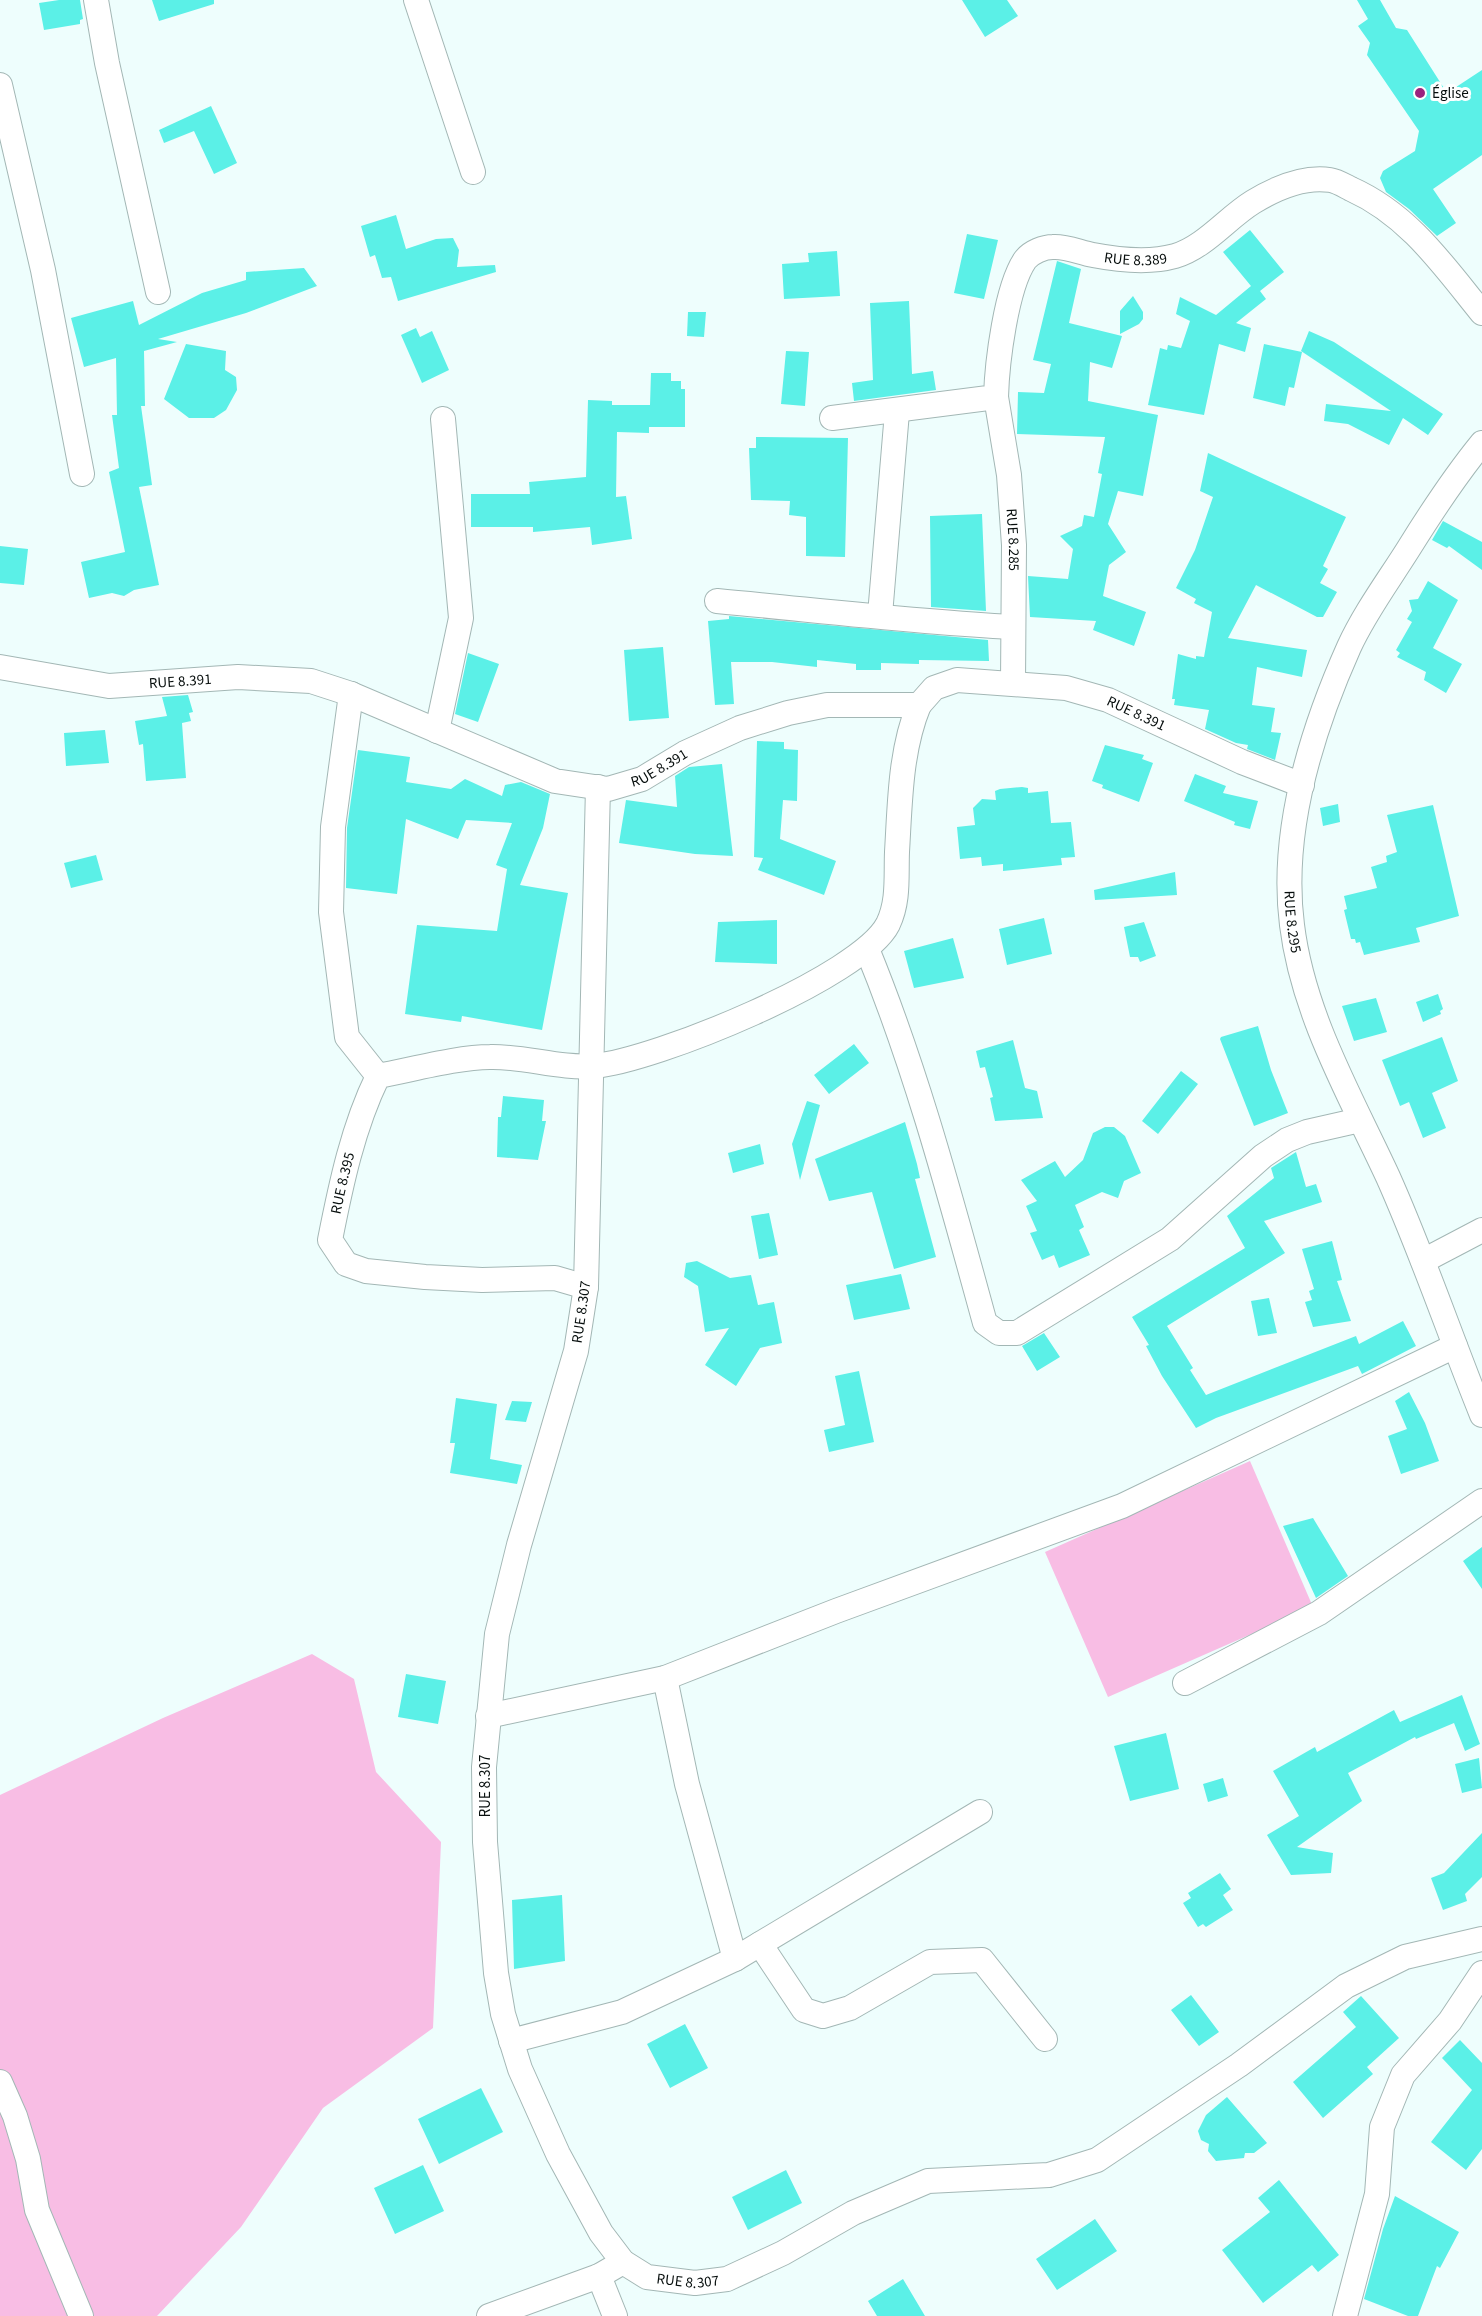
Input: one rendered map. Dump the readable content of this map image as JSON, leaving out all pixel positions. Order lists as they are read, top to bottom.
{
  "streets": {
    "street": [
      "RUE 8.389",
      "RUE 8.285",
      "RUE 8.391",
      "RUE 8.295",
      "RUE 8.395",
      "RUE 8.307"
    ]
  },
  "crossings": [
    ["RUE 8.389", "RUE 8.285"],
    ["RUE 8.285", "RUE 8.391"],
    ["RUE 8.391", "RUE 8.295"],
    ["RUE 8.391", "RUE 8.307"],
    ["RUE 8.395", "RUE 8.307"]
  ],
  "places": ["Église"]
}
